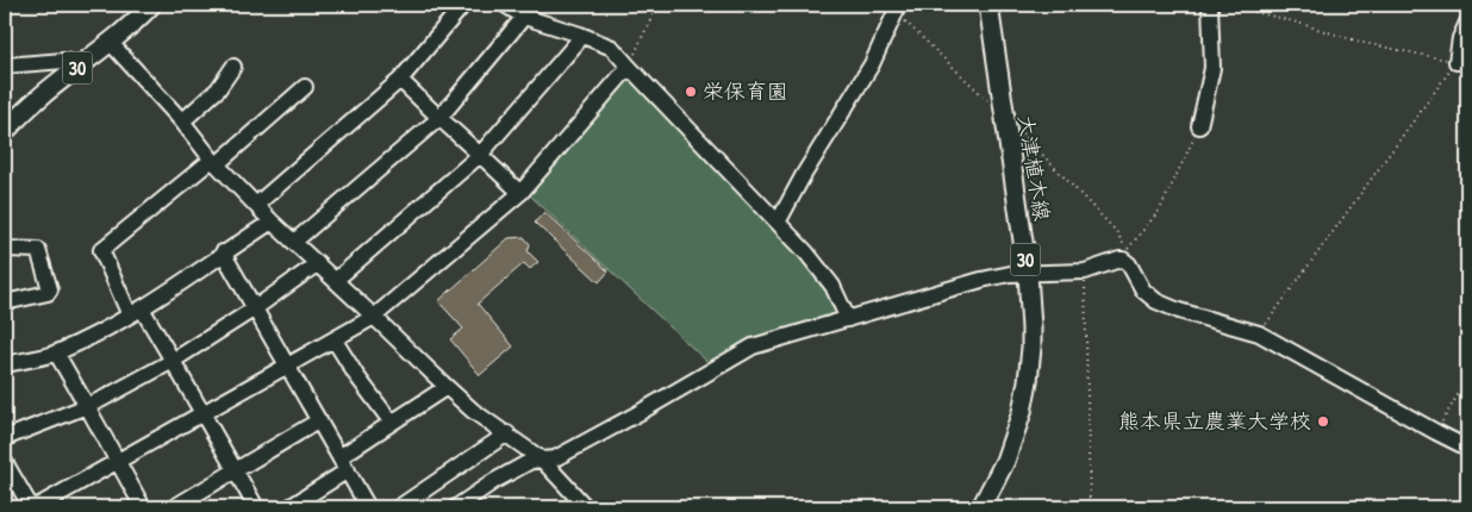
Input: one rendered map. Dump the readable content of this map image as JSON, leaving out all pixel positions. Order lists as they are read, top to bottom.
{
  "streets": {
    "main road": ["30", "大津植木線"]
  },
  "places": ["栄保育園", "熊本県立農業大学校"]
}
